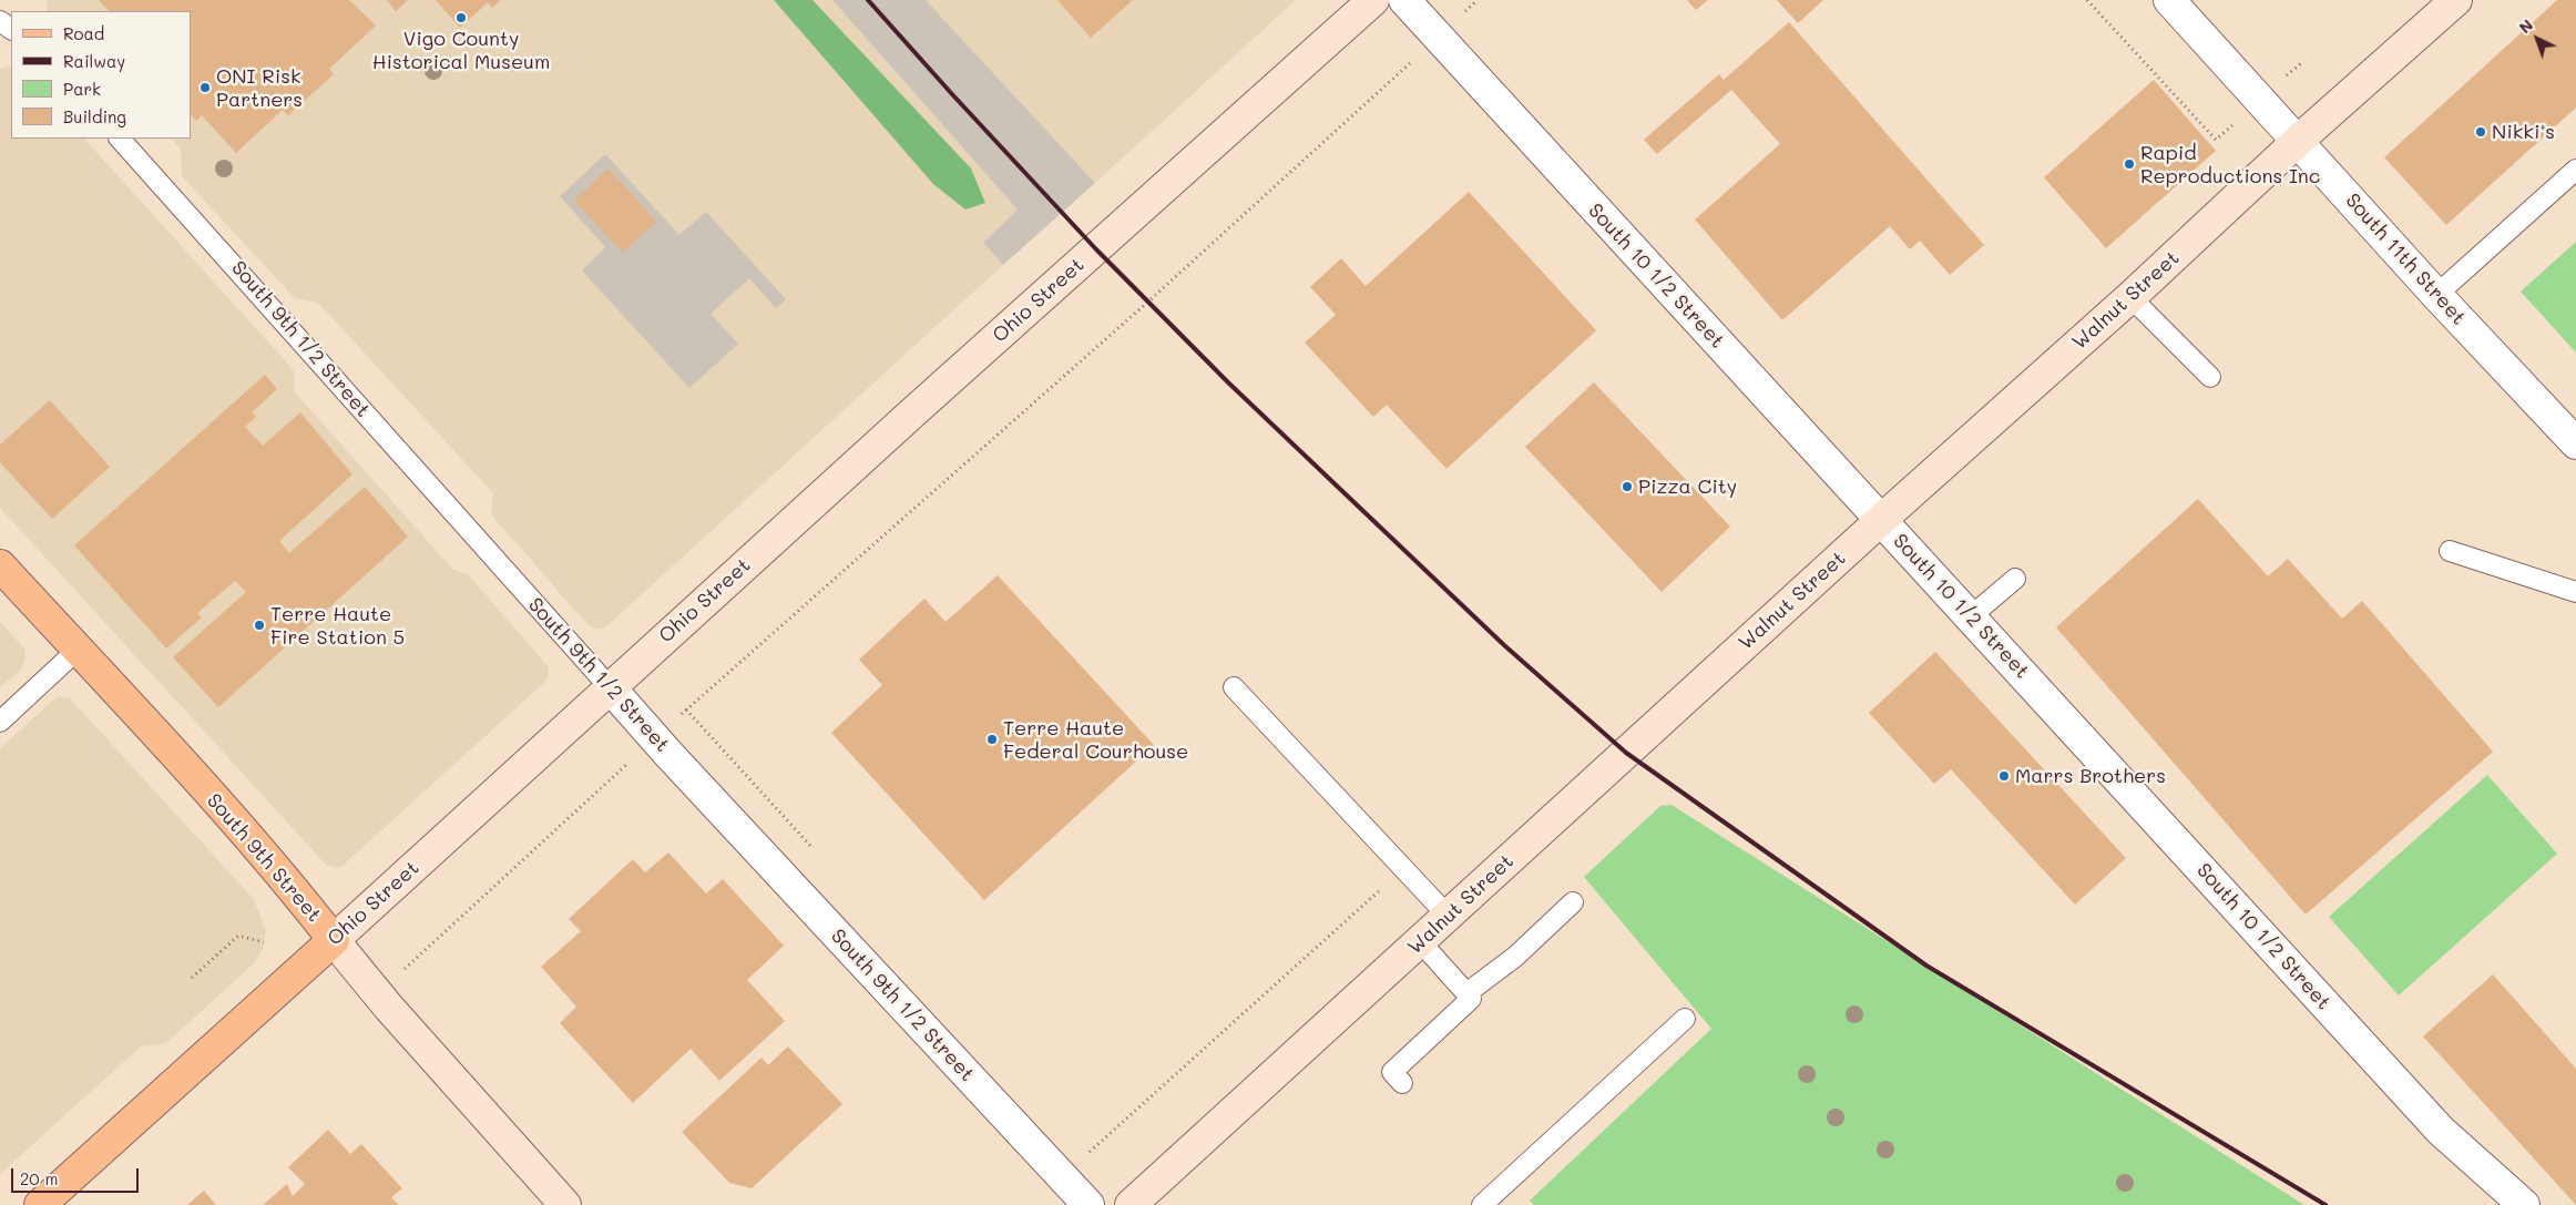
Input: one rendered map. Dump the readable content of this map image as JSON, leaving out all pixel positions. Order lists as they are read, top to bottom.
{
  "streets": {
    "main road": ["Ohio Street", "South 9th Street"],
    "street": [
      "South 11th Street",
      "South 10 1/2 Street",
      "Walnut Street",
      "South 9th 1/2 Street"
    ]
  },
  "crossings": [
    ["South 11th Street", "Walnut Street"],
    ["South 10 1/2 Street", "Walnut Street"],
    ["Ohio Street", "South 9th 1/2 Street"],
    ["Ohio Street", "South 9th Street"]
  ],
  "places": [
    "Vigo County Historical Museum",
    "ONI Risk Partners",
    "Nikki’s",
    "Rapid Reproductions Inc",
    "Pizza City",
    "Terre Haute Fire Station 5",
    "Terre Haute Federal Courhouse",
    "Marrs Brothers"
  ],
  "legend": [
    "Road",
    "Railway",
    "Park",
    "Building"
  ],
  "scale_bar": "20 m",
  "north": "top left"
}
